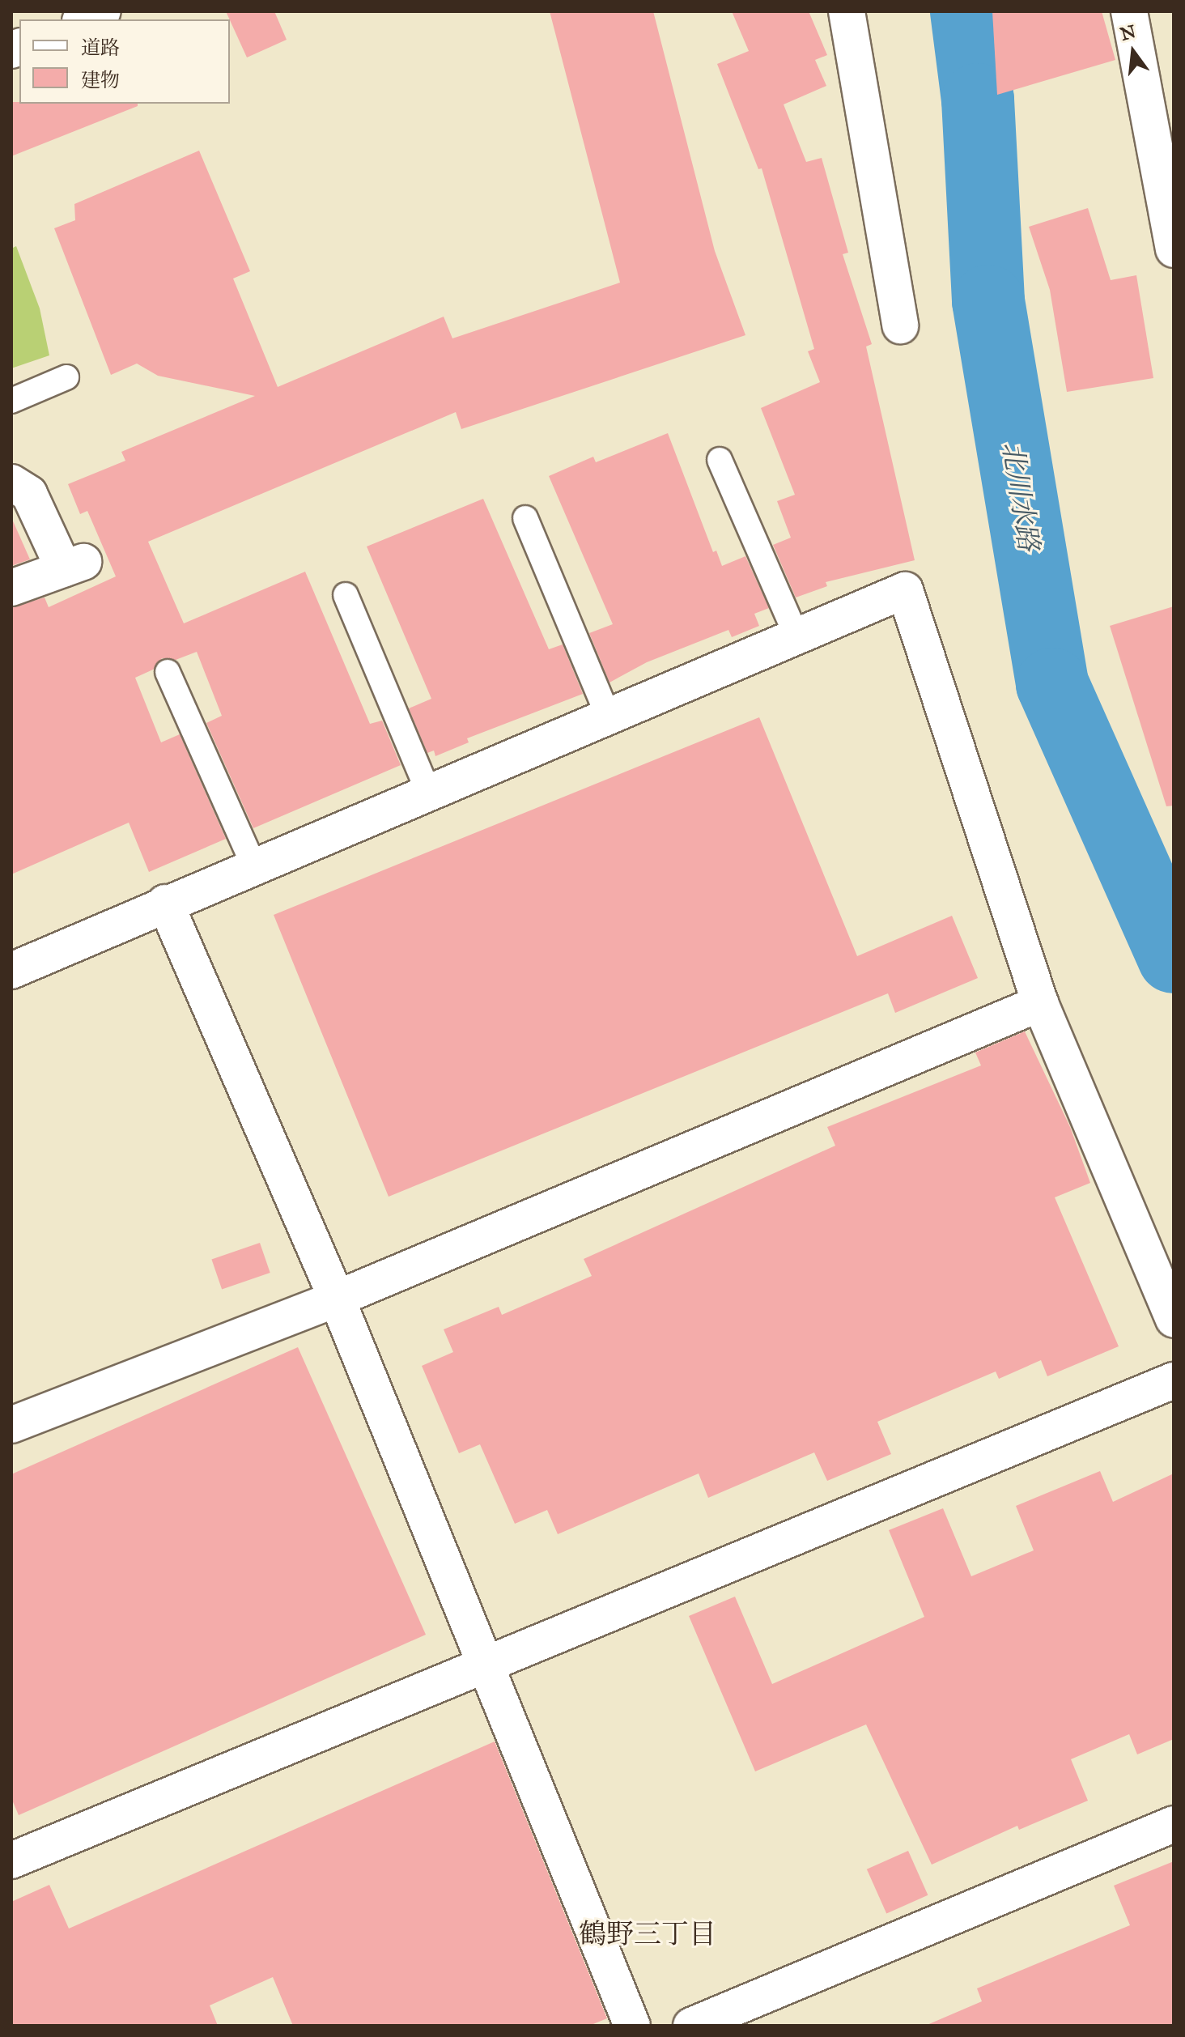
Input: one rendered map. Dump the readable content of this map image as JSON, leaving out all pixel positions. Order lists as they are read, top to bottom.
{
  "districts": ["鶴野三丁目"],
  "water": ["北川水路"],
  "legend": ["道路", "建物"],
  "north": "top"
}
